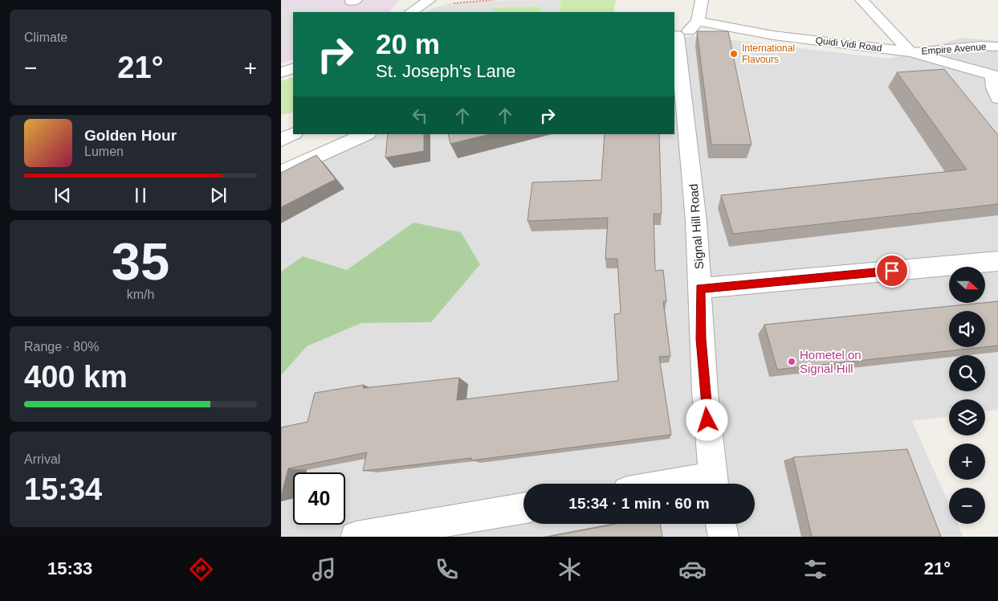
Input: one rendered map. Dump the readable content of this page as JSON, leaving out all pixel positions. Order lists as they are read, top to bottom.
{
  "streets": {
    "street": ["Quidi Vidi Road", "Empire Avenue", "Signal Hill Road"]
  },
  "crossings": [
    ["Quidi Vidi Road", "Empire Avenue"]
  ],
  "places": ["International Flavours", "Hometel on Signal Hill"],
  "north": "right",
  "page": {
    "tile": [
      "Climate",
      ["35", "km/h"],
      ["Range · 80%", "400 km"],
      ["Arrival", "15:34"]
    ],
    "turn": ["20 m", "St. Joseph's Lane"],
    "heat": ["−", "21°", "+"],
    "song": ["Golden Hour", "Lumen"],
    "map_buttons": ["+", "−"],
    "limit": "40",
    "trip": "15:34 · 1 min · 60 m",
    "tabs": ["15:33", "21°"]
  }
}
